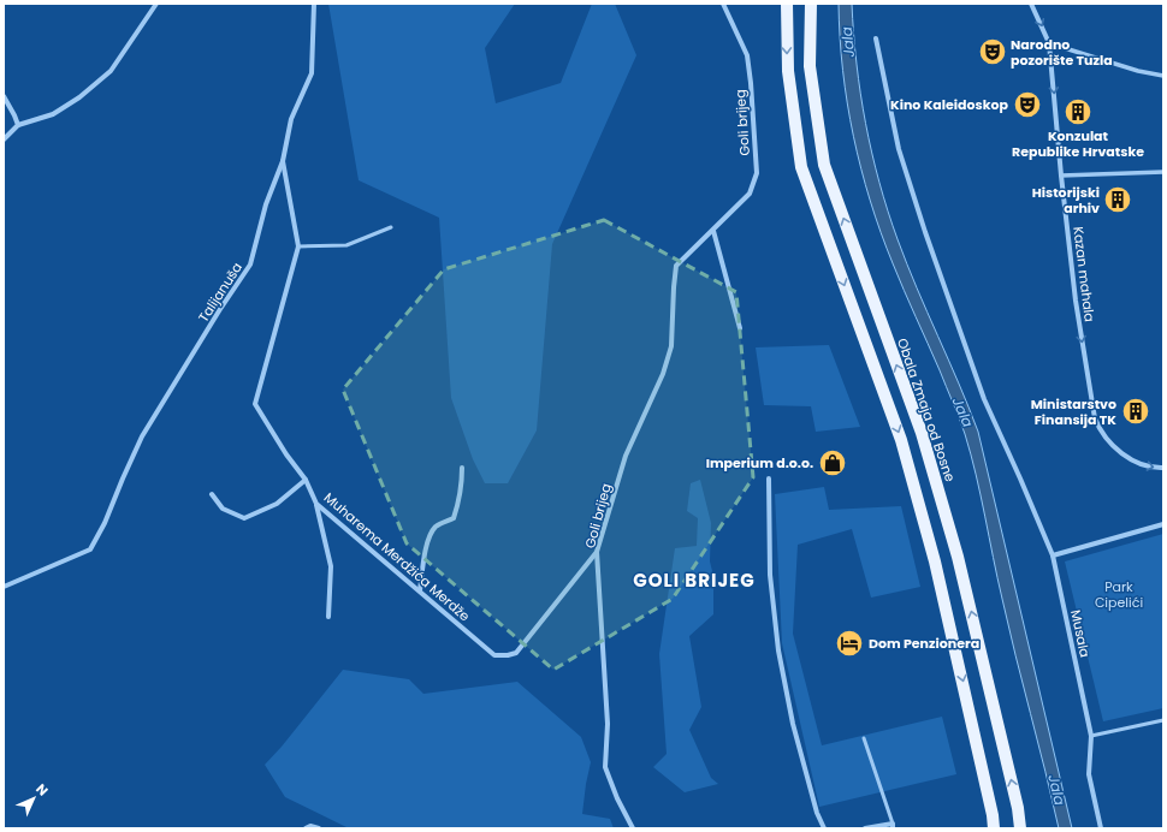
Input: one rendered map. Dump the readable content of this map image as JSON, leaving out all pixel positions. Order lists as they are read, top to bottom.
{
  "streets": {
    "main road": ["Obala Zmaja od Bosne"],
    "street": [
      "Goli brijeg",
      "Kazan mahala",
      "Talijanuša",
      "Muharema Merdžića Merdže",
      "Musala"
    ]
  },
  "crossings": [
    ["Goli brijeg", "Muharema Merdžića Merdže"],
    ["Talijanuša", "Muharema Merdžića Merdže"]
  ],
  "one_way": ["Kazan mahala"],
  "districts": ["GOLI BRIJEG"],
  "water": ["Jala"],
  "parks": ["Park Cipelići"],
  "places": {
    "theatre": ["Narodno pozorište Tuzla", "Kino Kaleidoskop"],
    "building": ["Konzulat Republike Hrvatske", "Historijski arhiv", "Ministarstvo Finansija TK"],
    "shop": ["Imperium d.o.o."],
    "hotel": ["Dom Penzionera"]
  },
  "north": "top right"
}
